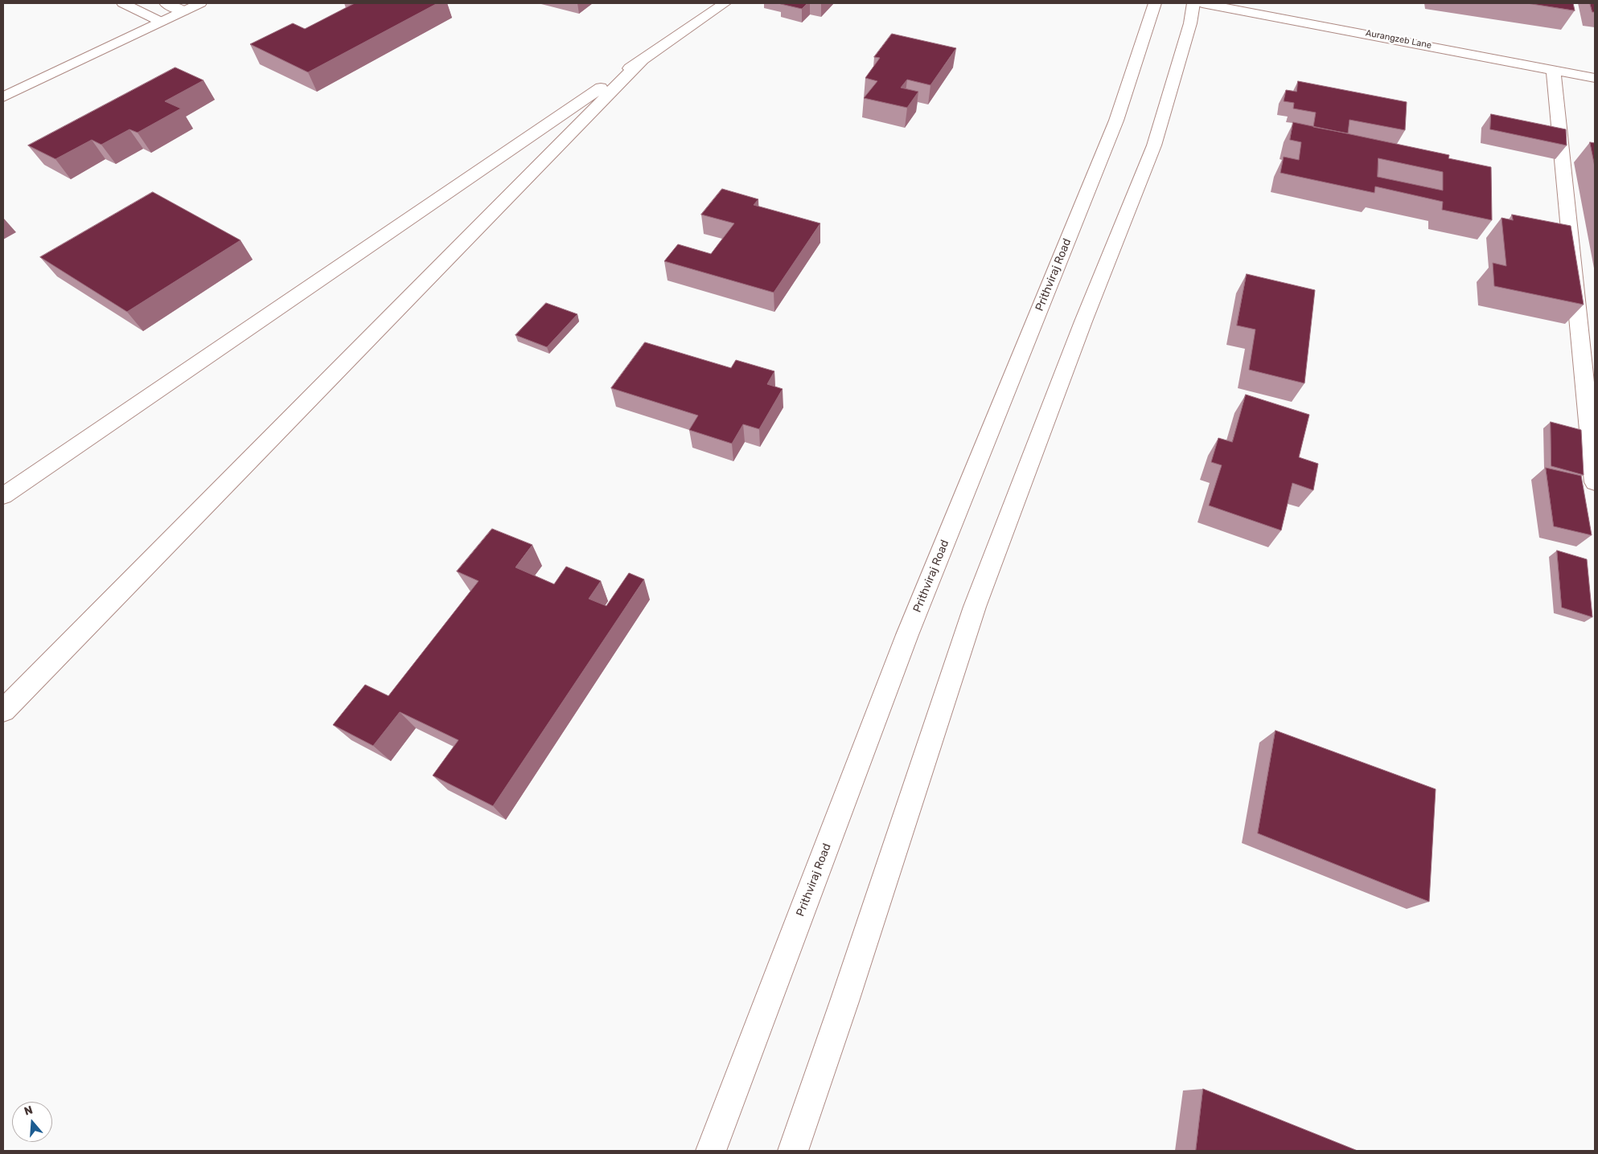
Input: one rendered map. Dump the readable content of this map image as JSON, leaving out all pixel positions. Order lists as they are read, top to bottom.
{
  "streets": {
    "street": ["Aurangzeb Lane", "Prithviraj Road"]
  },
  "north": "top"
}
